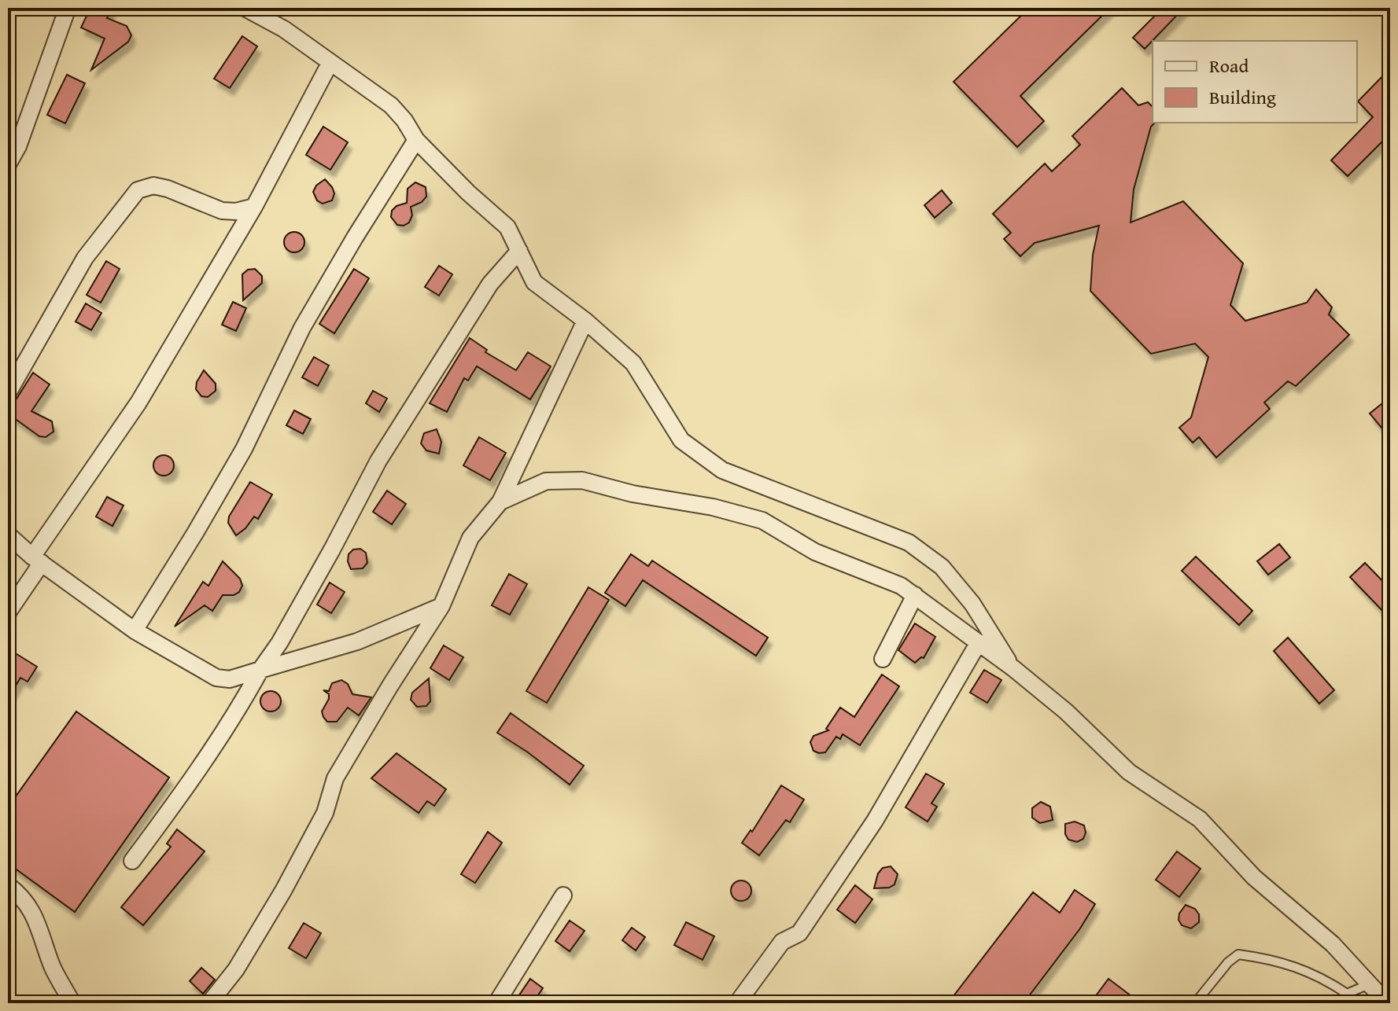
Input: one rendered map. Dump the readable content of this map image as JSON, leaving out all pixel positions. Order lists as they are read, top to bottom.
{
  "legend": ["Road", "Building"]
}
